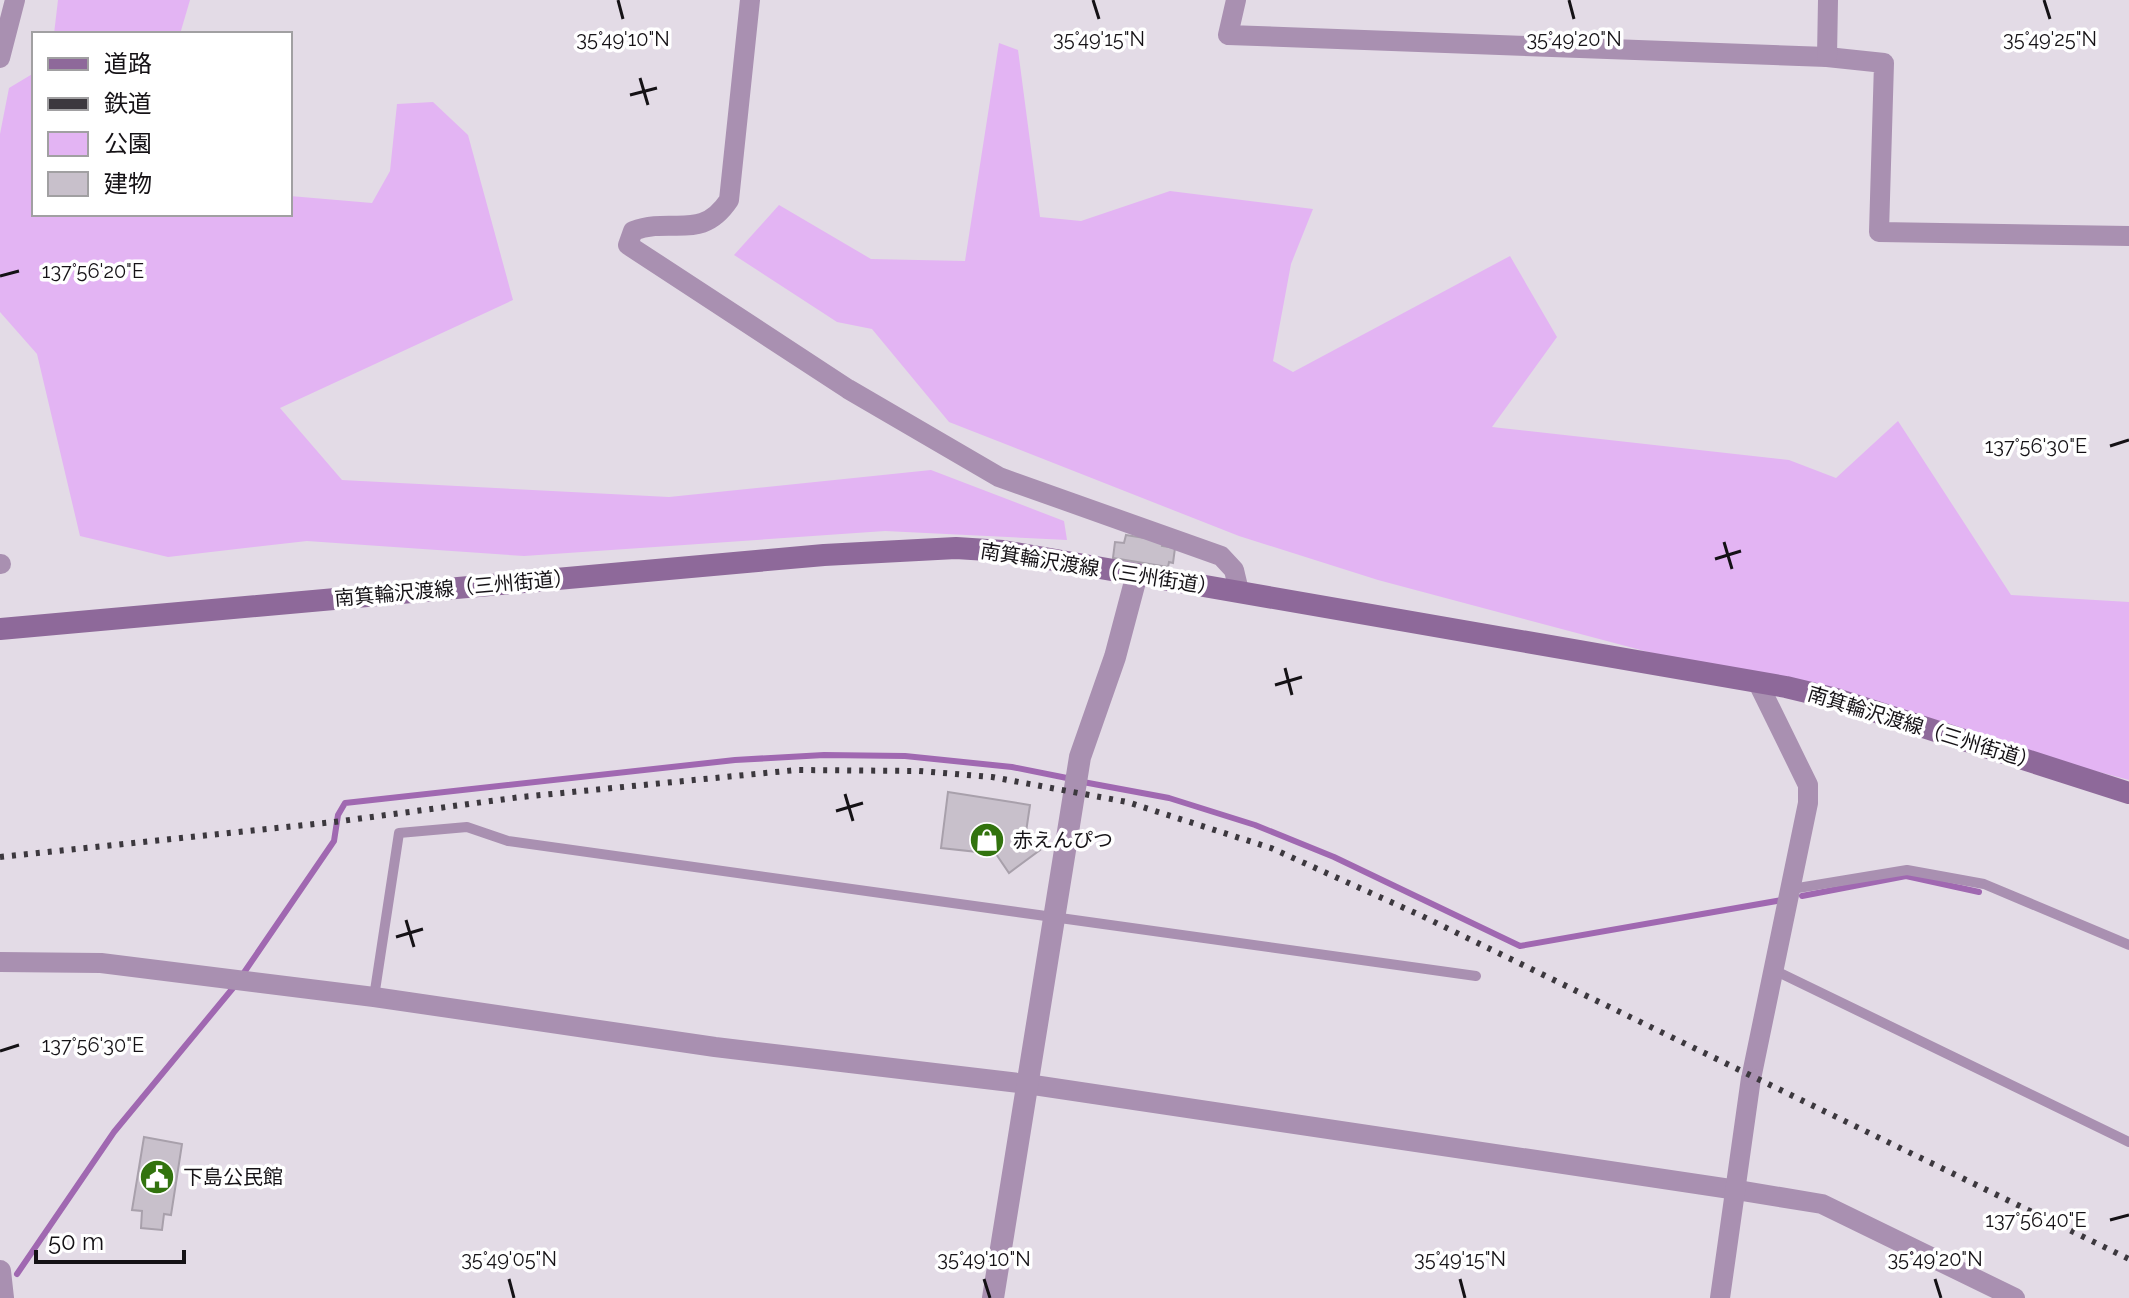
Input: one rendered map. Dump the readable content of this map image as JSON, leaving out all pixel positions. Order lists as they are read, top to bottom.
{
  "streets": {
    "main road": ["南箕輪沢渡線（三州街道）"]
  },
  "places": {
    "shop": ["赤えんぴつ"],
    "public building": ["下島公民館"]
  },
  "legend": [
    "道路",
    "鉄道",
    "公園",
    "建物"
  ],
  "scale_bar": "50 m",
  "coordinates": [
    "35°49'10\"N",
    "35°49'15\"N",
    "35°49'20\"N",
    "35°49'25\"N",
    "137°56'20\"E",
    "137°56'30\"E",
    "137°56'40\"E",
    "35°49'05\"N"
  ]
}
